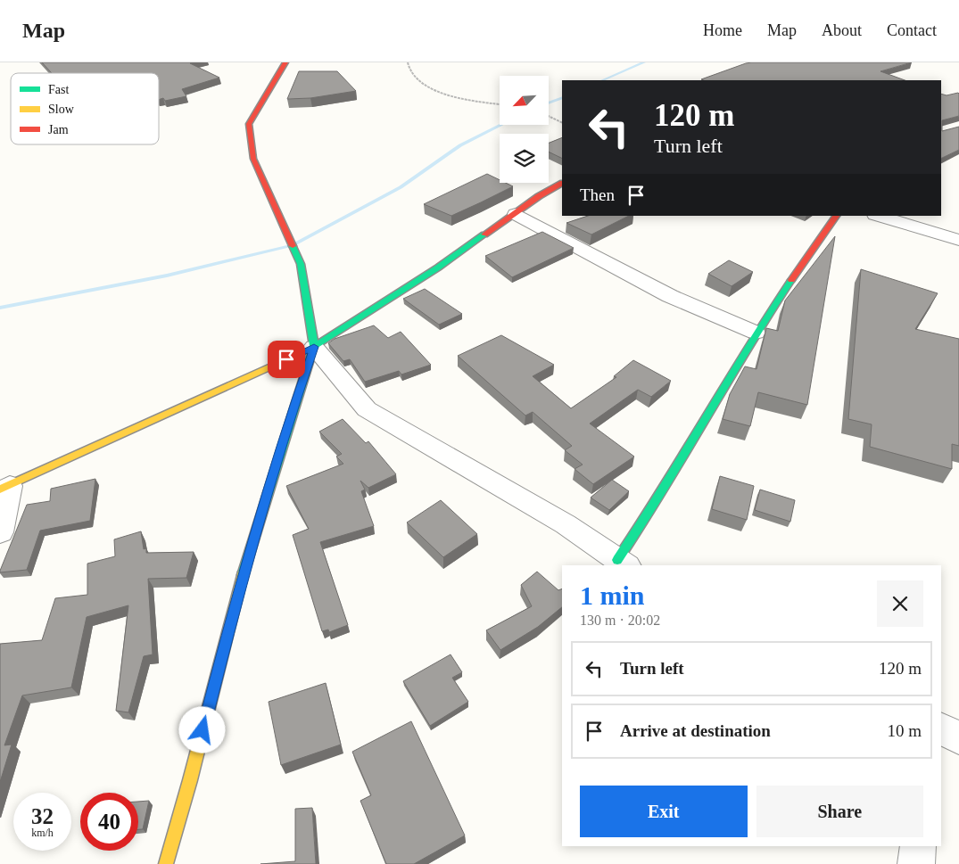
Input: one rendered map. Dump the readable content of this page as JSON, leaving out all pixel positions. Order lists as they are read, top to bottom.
{
  "legend": ["Fast", "Slow", "Jam"],
  "north": "bottom left",
  "page": {
    "header": "Map",
    "nav": [
      "Home",
      "Map",
      "About",
      "Contact"
    ],
    "turn": ["120 m", "Turn left"],
    "then": "Then",
    "heading": ["1 min", "130 m · 20:02"],
    "list": [
      {
        "name": "Turn left",
        "value": "120 m"
      },
      {
        "name": "Arrive at destination",
        "value": "10 m"
      }
    ],
    "buttons": ["Exit", "Share"],
    "speed": "32 km/h",
    "limit": "40"
  }
}
